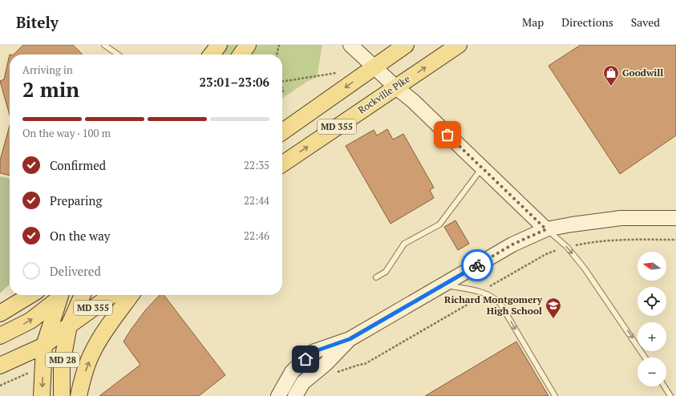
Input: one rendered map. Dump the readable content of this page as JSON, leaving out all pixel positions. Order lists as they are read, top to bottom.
{
  "streets": {
    "main road": ["Rockville Pike", "MD 355", "MD 28"]
  },
  "crossings": [
    ["MD 355", "MD 28"]
  ],
  "places": {
    "shop": ["Goodwill"],
    "school or university": ["Richard Montgomery High School"]
  },
  "north": "left",
  "page": {
    "header": "Bitely",
    "nav": ["Map", "Directions", "Saved"],
    "heading": ["2 min", "Arriving in", "23:01–23:06"],
    "bar": "On the way · 100 m",
    "list": [
      ["Confirmed", "22:35"],
      ["Preparing", "22:44"],
      ["On the way", "22:46"],
      "Delivered"
    ],
    "map_buttons": ["+", "−"]
  }
}
